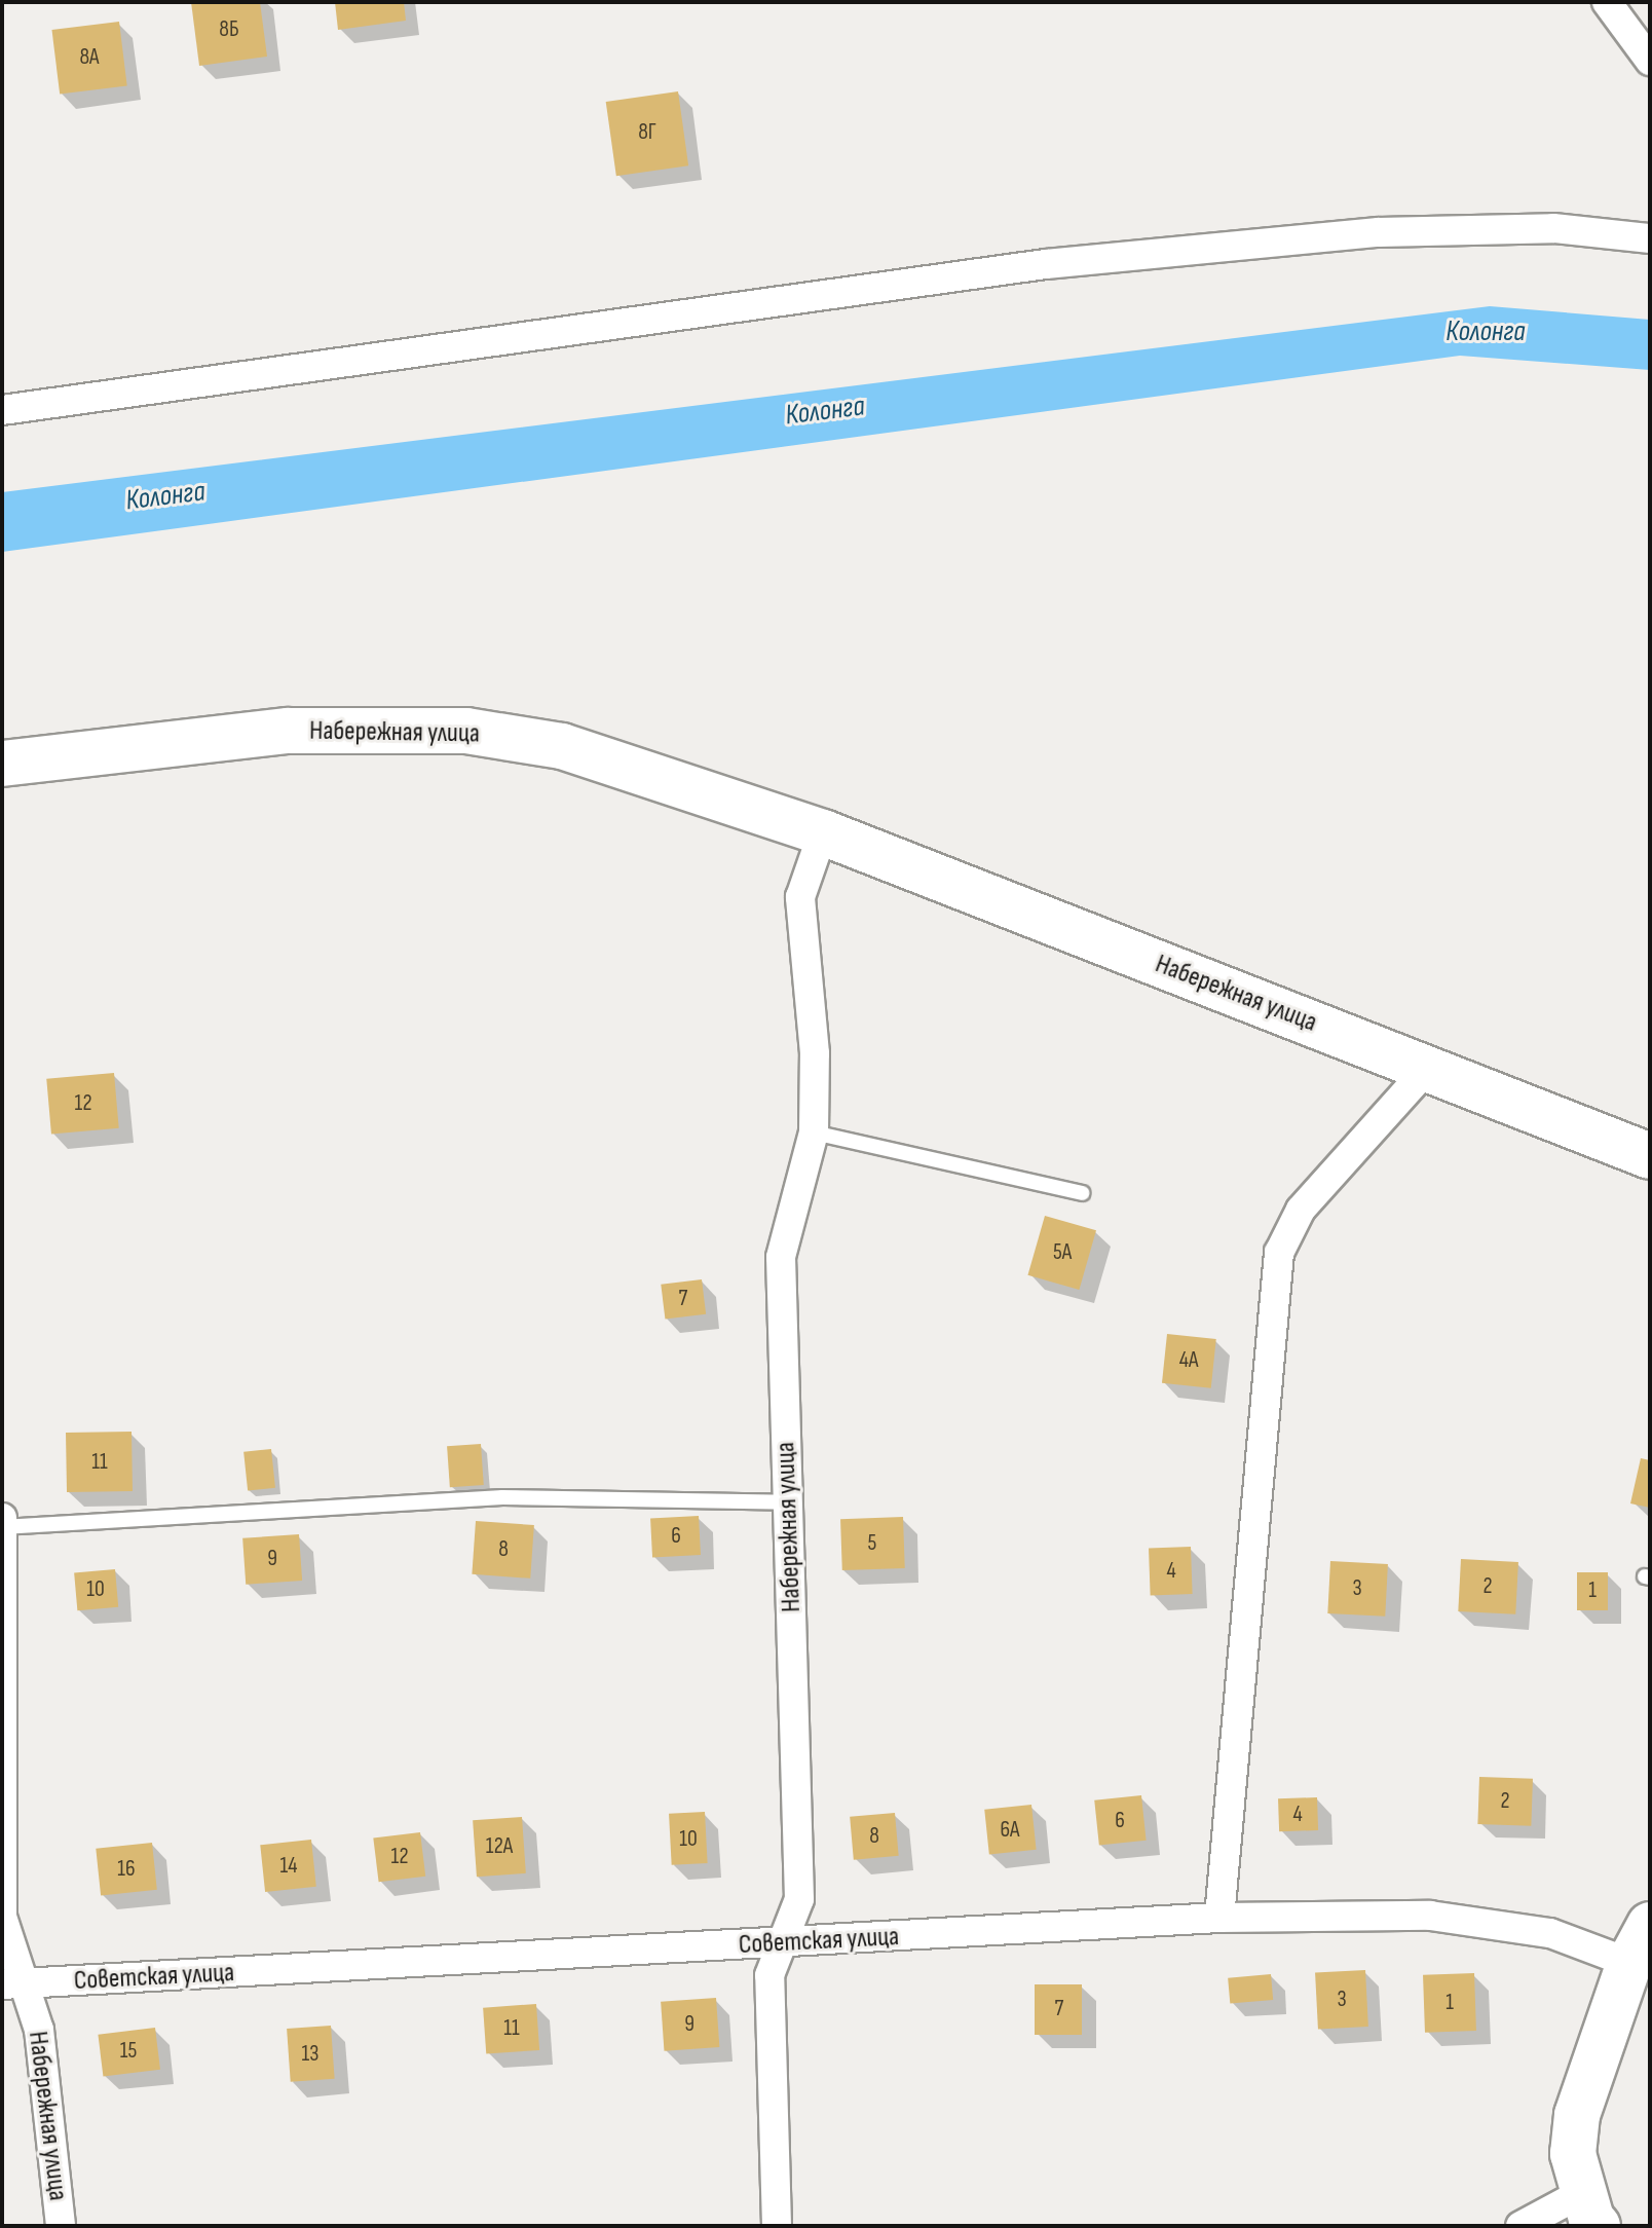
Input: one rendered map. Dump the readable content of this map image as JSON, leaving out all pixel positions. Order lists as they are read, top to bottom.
{
  "streets": {
    "highway": ["Набережная улица"],
    "street": ["Советская улица"]
  },
  "crossings": [
    ["Набережная улица", "Советская улица"]
  ],
  "water": ["Колонга"],
  "house_numbers": [
    "8Б",
    "8А",
    "8Г",
    "12",
    "5А",
    "7",
    "4А",
    "11",
    "6",
    "5",
    "8",
    "9",
    "4",
    "2",
    "3",
    "10",
    "1",
    "2",
    "4",
    "6",
    "6А",
    "8",
    "10",
    "12А",
    "12",
    "14",
    "16",
    "3",
    "1",
    "7",
    "9",
    "11",
    "15",
    "13"
  ]
}
